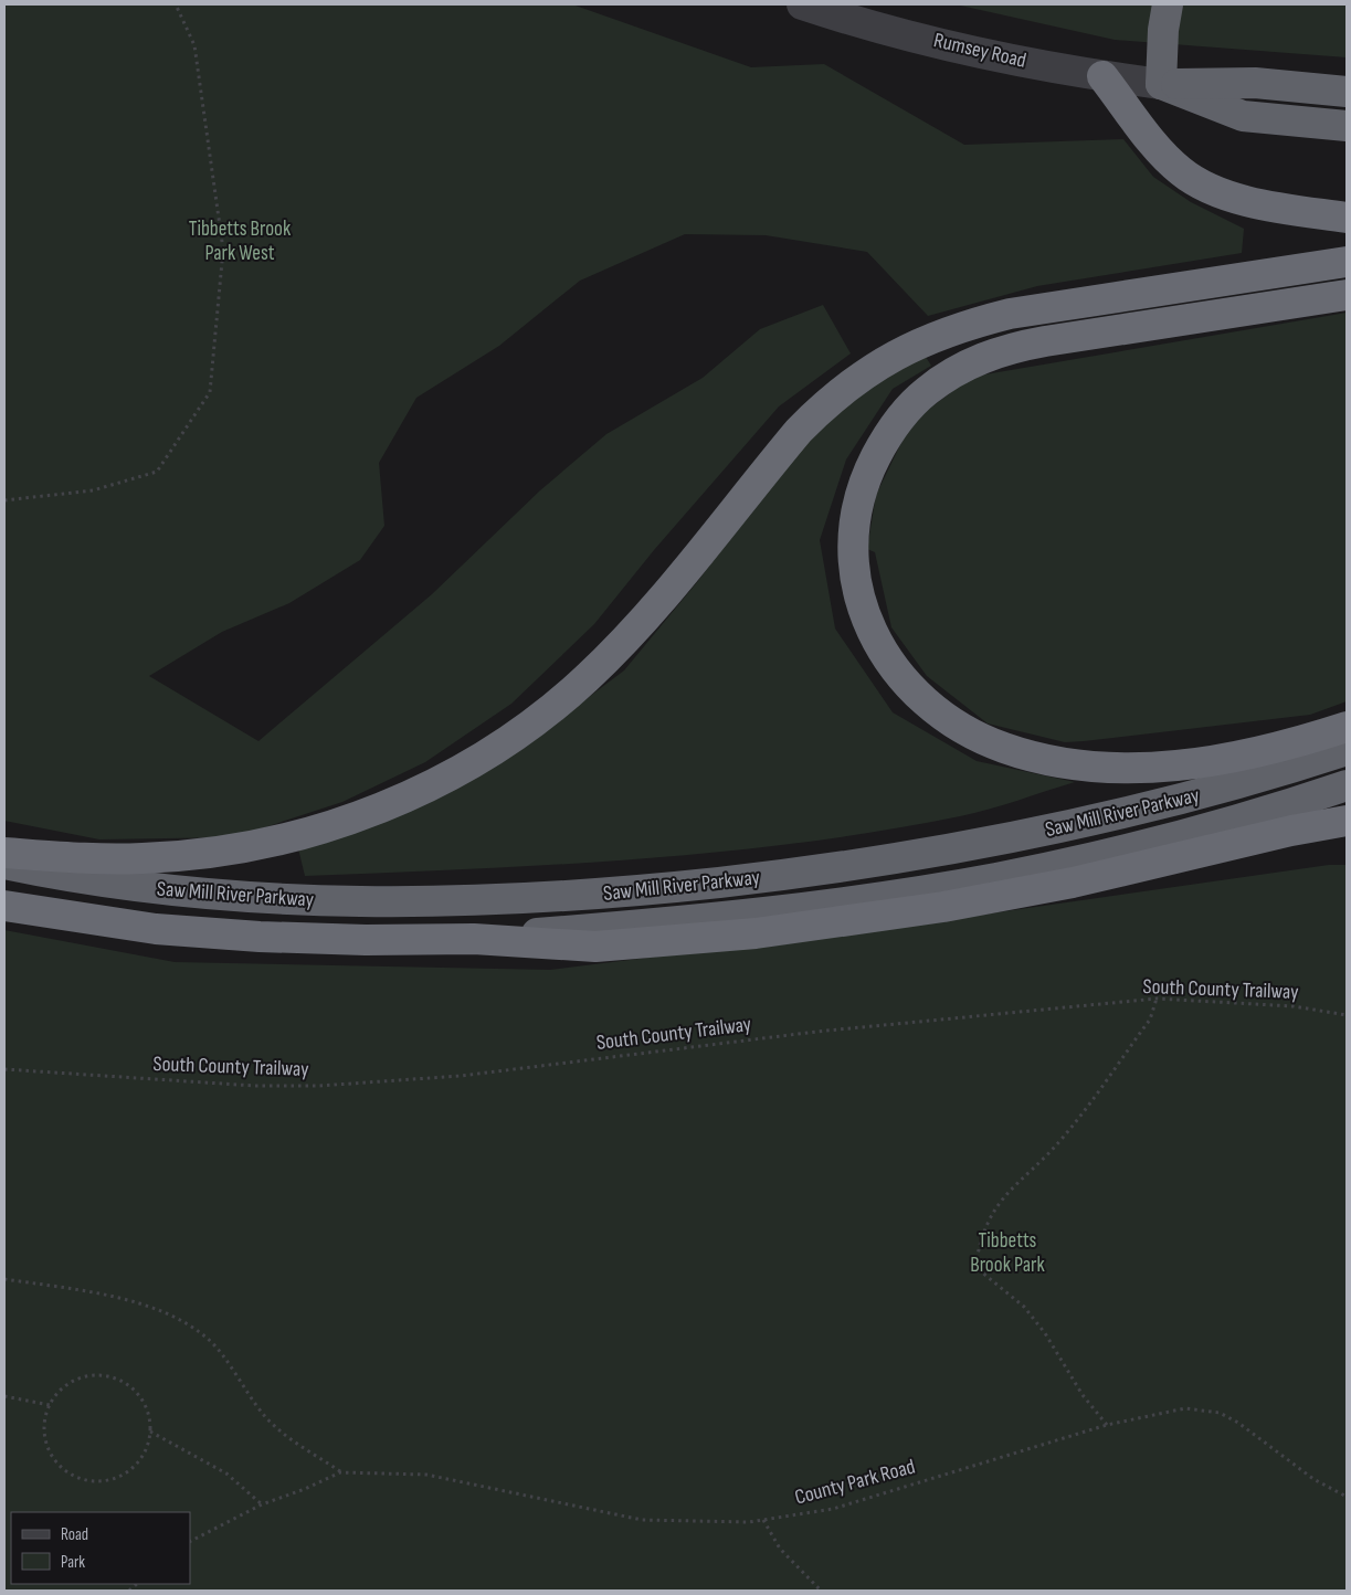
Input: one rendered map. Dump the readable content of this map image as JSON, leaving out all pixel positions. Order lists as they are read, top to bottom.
{
  "streets": {
    "highway": ["Saw Mill River Parkway"],
    "street": ["Rumsey Road"],
    "path": ["South County Trailway", "County Park Road"]
  },
  "parks": ["Tibbetts Brook Park West", "Tibbetts Brook Park"],
  "legend": ["Road", "Park"]
}
